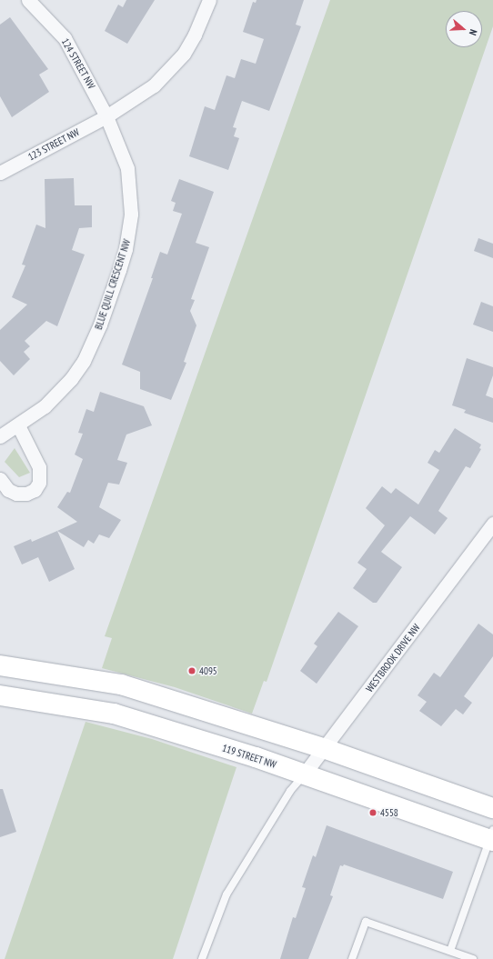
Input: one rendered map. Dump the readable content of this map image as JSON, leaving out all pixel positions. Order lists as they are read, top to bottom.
{
  "streets": {
    "main road": ["119 STREET NW"],
    "street": [
      "124 STREET NW",
      "123 STREET NW",
      "BLUE QUILL CRESCENT NW",
      "WESTBROOK DRIVE NW"
    ]
  },
  "crossings": [
    ["124 STREET NW", "123 STREET NW"],
    ["124 STREET NW", "BLUE QUILL CRESCENT NW"],
    ["123 STREET NW", "BLUE QUILL CRESCENT NW"],
    ["WESTBROOK DRIVE NW", "119 STREET NW"]
  ],
  "places": ["4095", "4558"],
  "north": "right"
}
